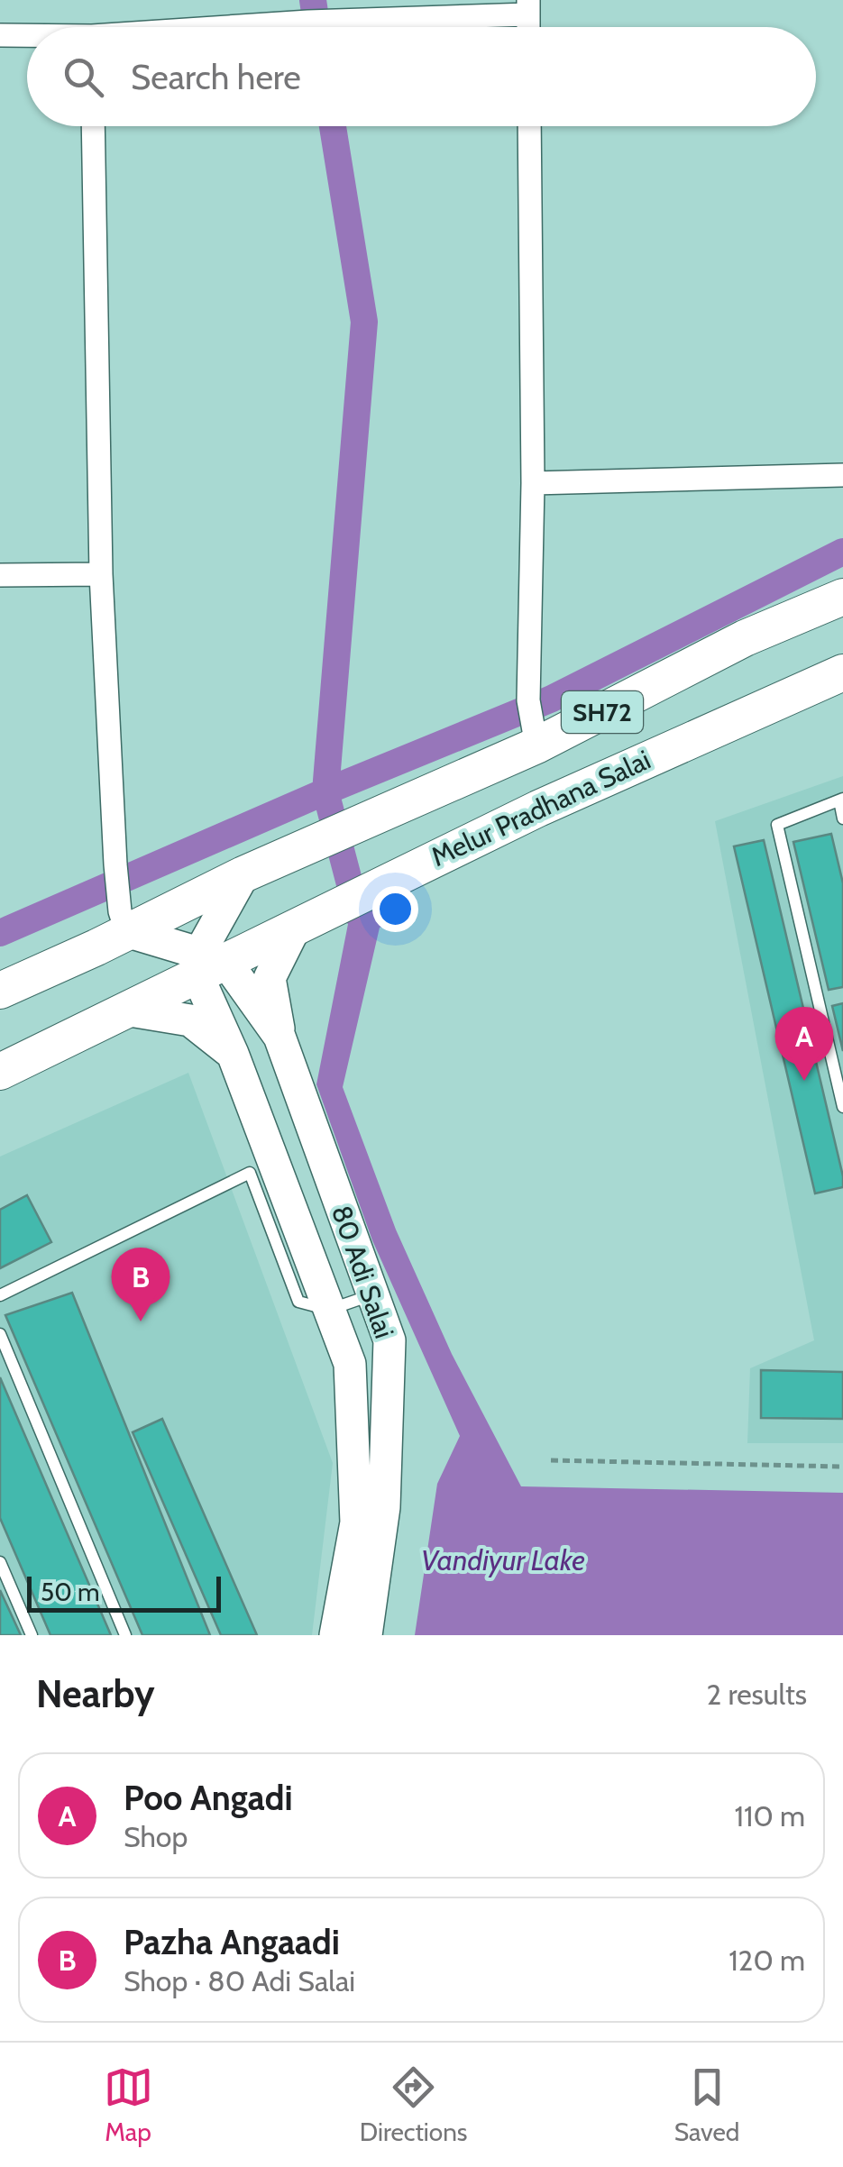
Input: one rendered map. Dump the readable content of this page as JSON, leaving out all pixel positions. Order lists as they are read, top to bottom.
{
  "streets": {
    "main road": ["SH72", "Melur Pradhana Salai", "80 Adi Salai"]
  },
  "crossings": [
    ["Melur Pradhana Salai", "80 Adi Salai"]
  ],
  "water": ["Vandiyur Lake"],
  "scale_bar": "50 m",
  "page": {
    "search": "Search here",
    "pins": ["A", "B"],
    "scale": "50 m",
    "heading": ["Nearby", "2 results"],
    "list": [
      {
        "mark": "A",
        "name": "Poo Angadi",
        "note": "Shop",
        "value": "110 m"
      },
      {
        "mark": "B",
        "name": "Pazha Angaadi",
        "note": "Shop · 80 Adi Salai",
        "value": "120 m"
      }
    ],
    "nav": ["Map", "Directions", "Saved"]
  }
}
